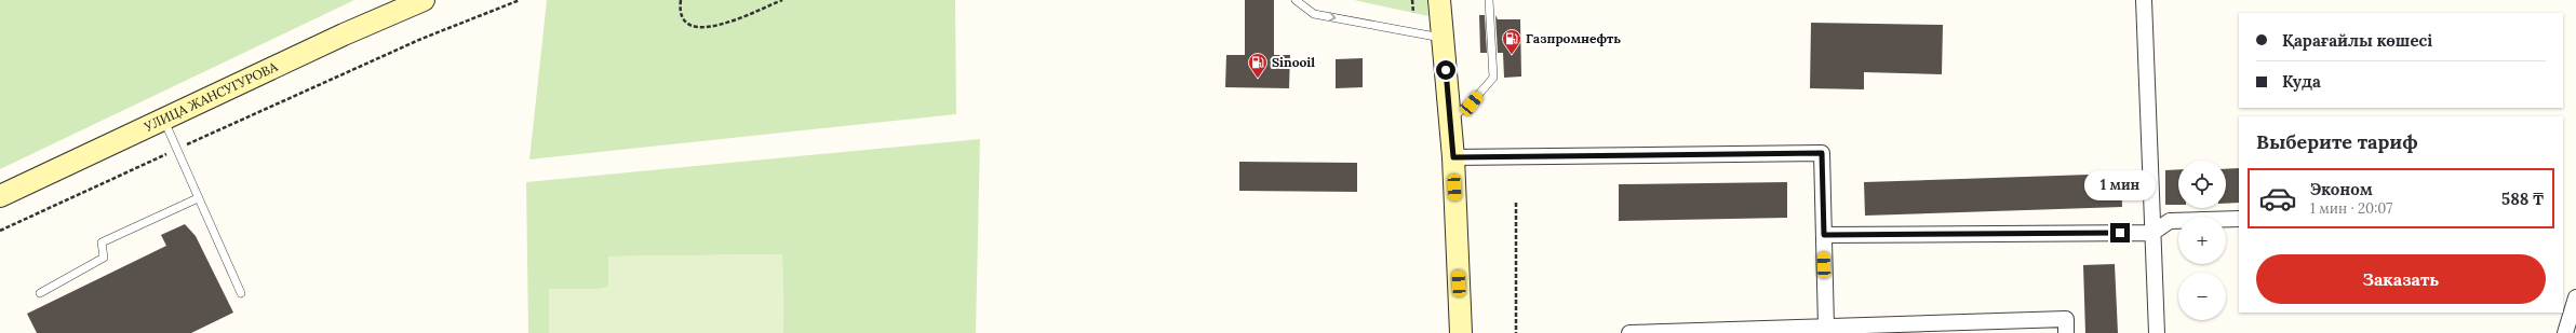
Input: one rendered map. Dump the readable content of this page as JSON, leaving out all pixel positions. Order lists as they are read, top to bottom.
{
  "streets": {
    "main road": ["УЛИЦА ЖАНСУГУРОВА"]
  },
  "places": {
    "fuel station": ["Газпромнефть", "Sinooil"]
  },
  "page": {
    "banner": ["Қарағайлы көшесі", "Куда"],
    "heading": "Выберите тариф",
    "map_buttons": ["+", "−"],
    "list": [
      {
        "name": "Эконом",
        "note": "1 мин · 20:07",
        "value": "588 ₸"
      }
    ],
    "bubble": "1 мин",
    "buttons": "Заказать"
  }
}
